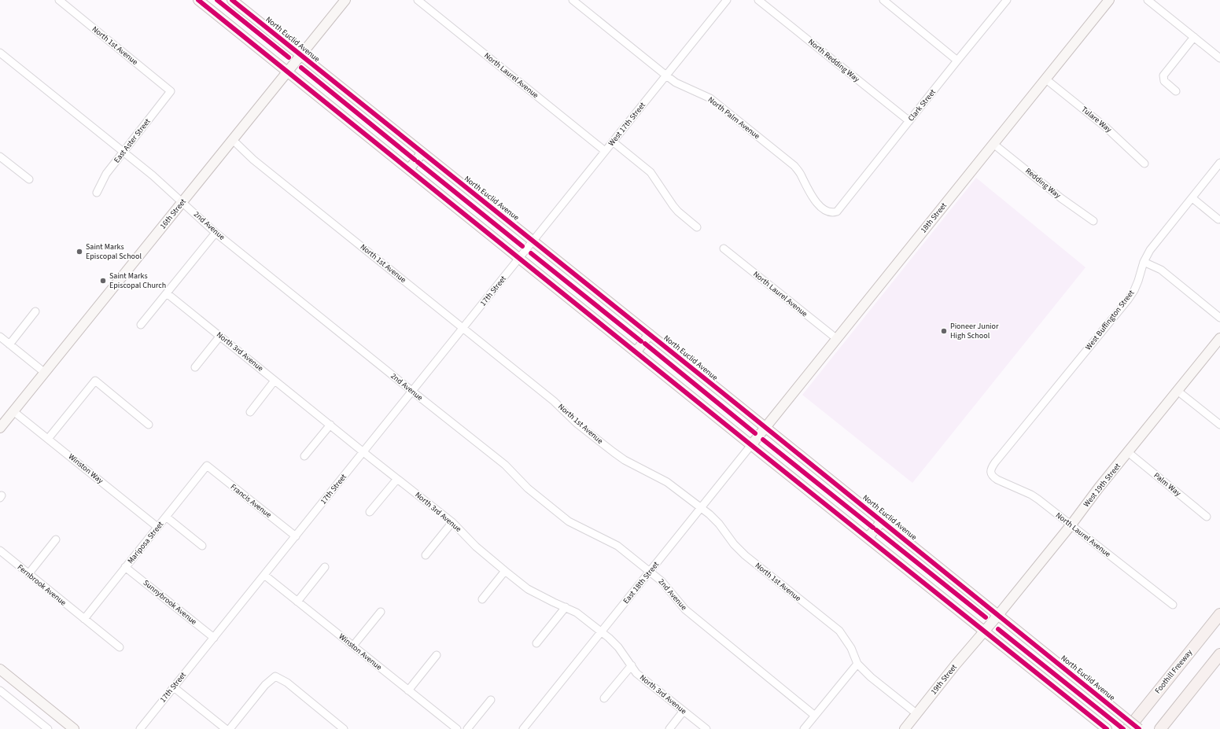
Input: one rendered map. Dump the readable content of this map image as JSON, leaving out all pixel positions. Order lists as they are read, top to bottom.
{
  "streets": {
    "highway": ["Foothill Freeway"],
    "main road": [
      "North Euclid Avenue",
      "16th Street",
      "18th Street",
      "West 19th Street",
      "East 18th Street",
      "19th Street"
    ],
    "street": [
      "North 1st Avenue",
      "North Redding Way",
      "North Laurel Avenue",
      "Clark Street",
      "North Palm Avenue",
      "Tulare Way",
      "West 17th Street",
      "East Aster Street",
      "Redding Way",
      "2nd Avenue",
      "17th Street",
      "West Buffington Street",
      "North 3rd Avenue",
      "Winston Way",
      "Palm Way",
      "Francis Avenue",
      "Mariposa Street",
      "Fernbrook Avenue",
      "Sunnybrook Avenue",
      "Winston Avenue"
    ]
  },
  "crossings": [
    ["North Euclid Avenue", "West 17th Street"],
    ["North Euclid Avenue", "16th Street"],
    ["North Euclid Avenue", "18th Street"],
    ["North Euclid Avenue", "West 19th Street"],
    ["North 1st Avenue", "East Aster Street"],
    ["North 1st Avenue", "16th Street"],
    ["North 1st Avenue", "17th Street"],
    ["North 1st Avenue", "East 18th Street"],
    ["North 1st Avenue", "19th Street"],
    ["North Redding Way", "Clark Street"],
    ["North Laurel Avenue", "West 17th Street"],
    ["North Laurel Avenue", "18th Street"],
    ["North Laurel Avenue", "West Buffington Street"],
    ["North Laurel Avenue", "West 19th Street"],
    ["Clark Street", "North Palm Avenue"],
    ["North Palm Avenue", "West 17th Street"],
    ["Tulare Way", "18th Street"],
    ["West 17th Street", "17th Street"],
    ["East Aster Street", "2nd Avenue"],
    ["Redding Way", "18th Street"],
    ["16th Street", "2nd Avenue"],
    ["16th Street", "Winston Way"],
    ["18th Street", "East 18th Street"],
    ["2nd Avenue", "17th Street"],
    ["2nd Avenue", "East 18th Street"],
    ["17th Street", "North 3rd Avenue"],
    ["17th Street", "Francis Avenue"],
    ["17th Street", "Sunnybrook Avenue"],
    ["17th Street", "Winston Avenue"],
    ["North 3rd Avenue", "East 18th Street"],
    ["Winston Way", "Mariposa Street"],
    ["Palm Way", "West 19th Street"],
    ["West 19th Street", "19th Street"],
    ["Francis Avenue", "Mariposa Street"],
    ["Mariposa Street", "Fernbrook Avenue"],
    ["Mariposa Street", "Sunnybrook Avenue"]
  ],
  "places": ["Saint Marks Episcopal School", "Saint Marks Episcopal Church", "Pioneer Junior High School"]
}
